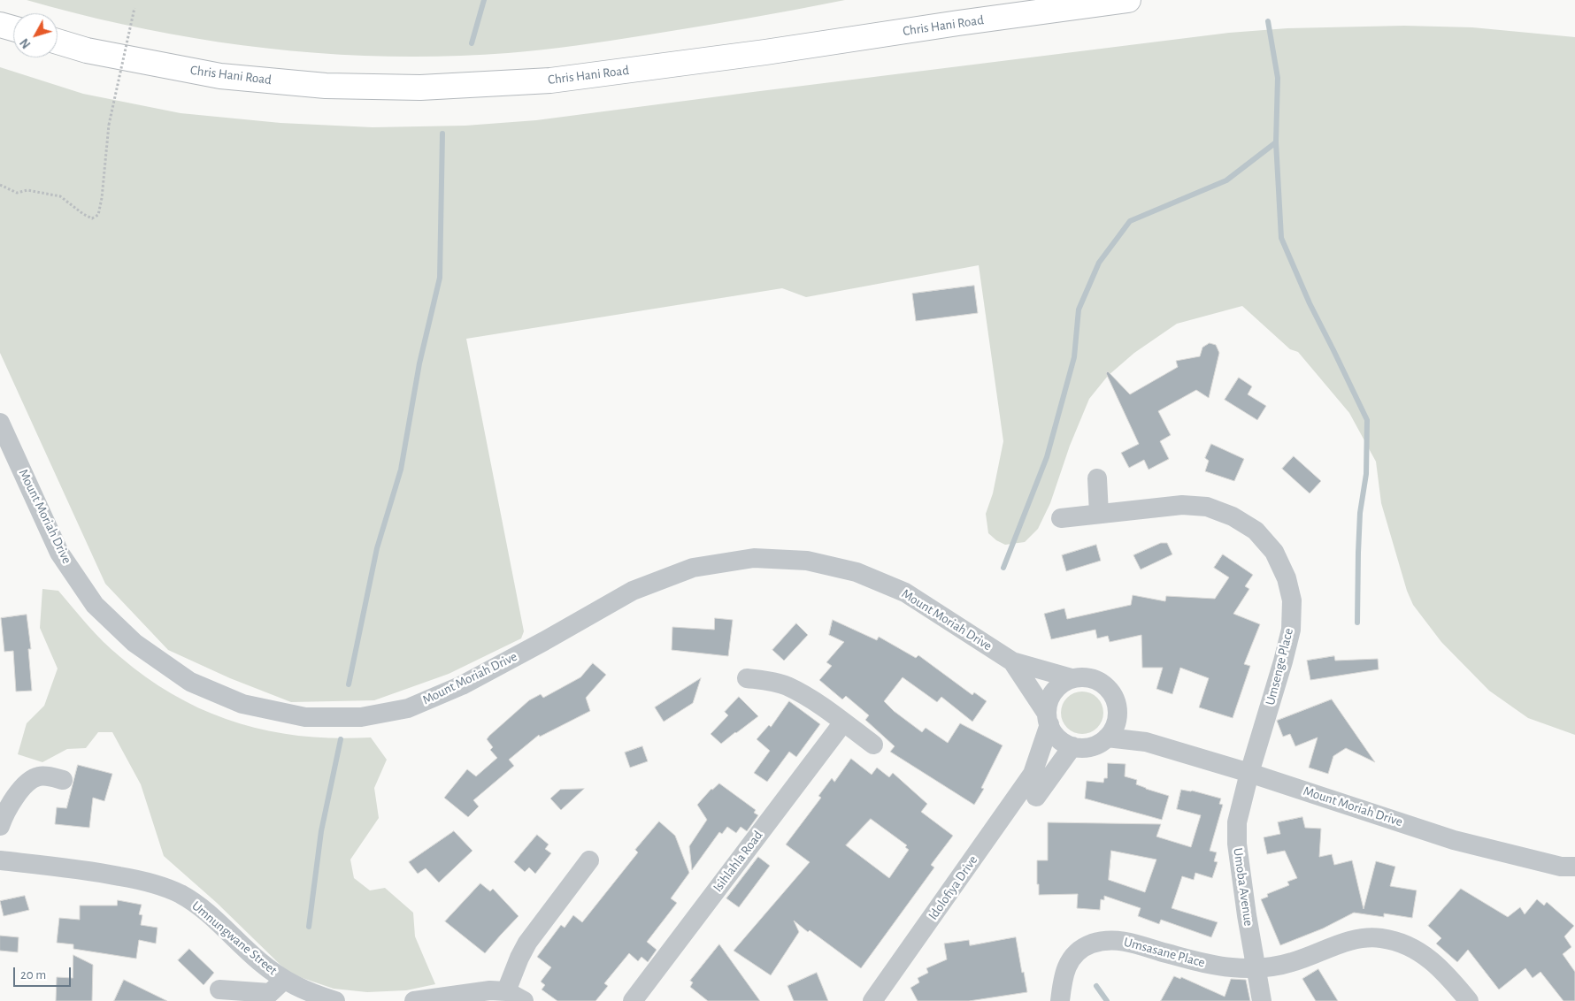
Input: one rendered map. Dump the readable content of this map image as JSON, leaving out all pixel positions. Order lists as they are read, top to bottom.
{
  "streets": {
    "main road": ["Chris Hani Road"],
    "street": [
      "Mount Moriah Drive",
      "Umsenge Place",
      "Isihlahla Road",
      "Umoba Avenue",
      "Idolofiya Drive",
      "Umnungwane Street",
      "Umsasane Place"
    ]
  },
  "crossings": [
    ["Mount Moriah Drive", "Umsenge Place"],
    ["Mount Moriah Drive", "Umoba Avenue"],
    ["Mount Moriah Drive", "Idolofiya Drive"],
    ["Umsenge Place", "Umoba Avenue"],
    ["Umoba Avenue", "Umsasane Place"]
  ],
  "scale_bar": "20 m",
  "north": "bottom left"
}
